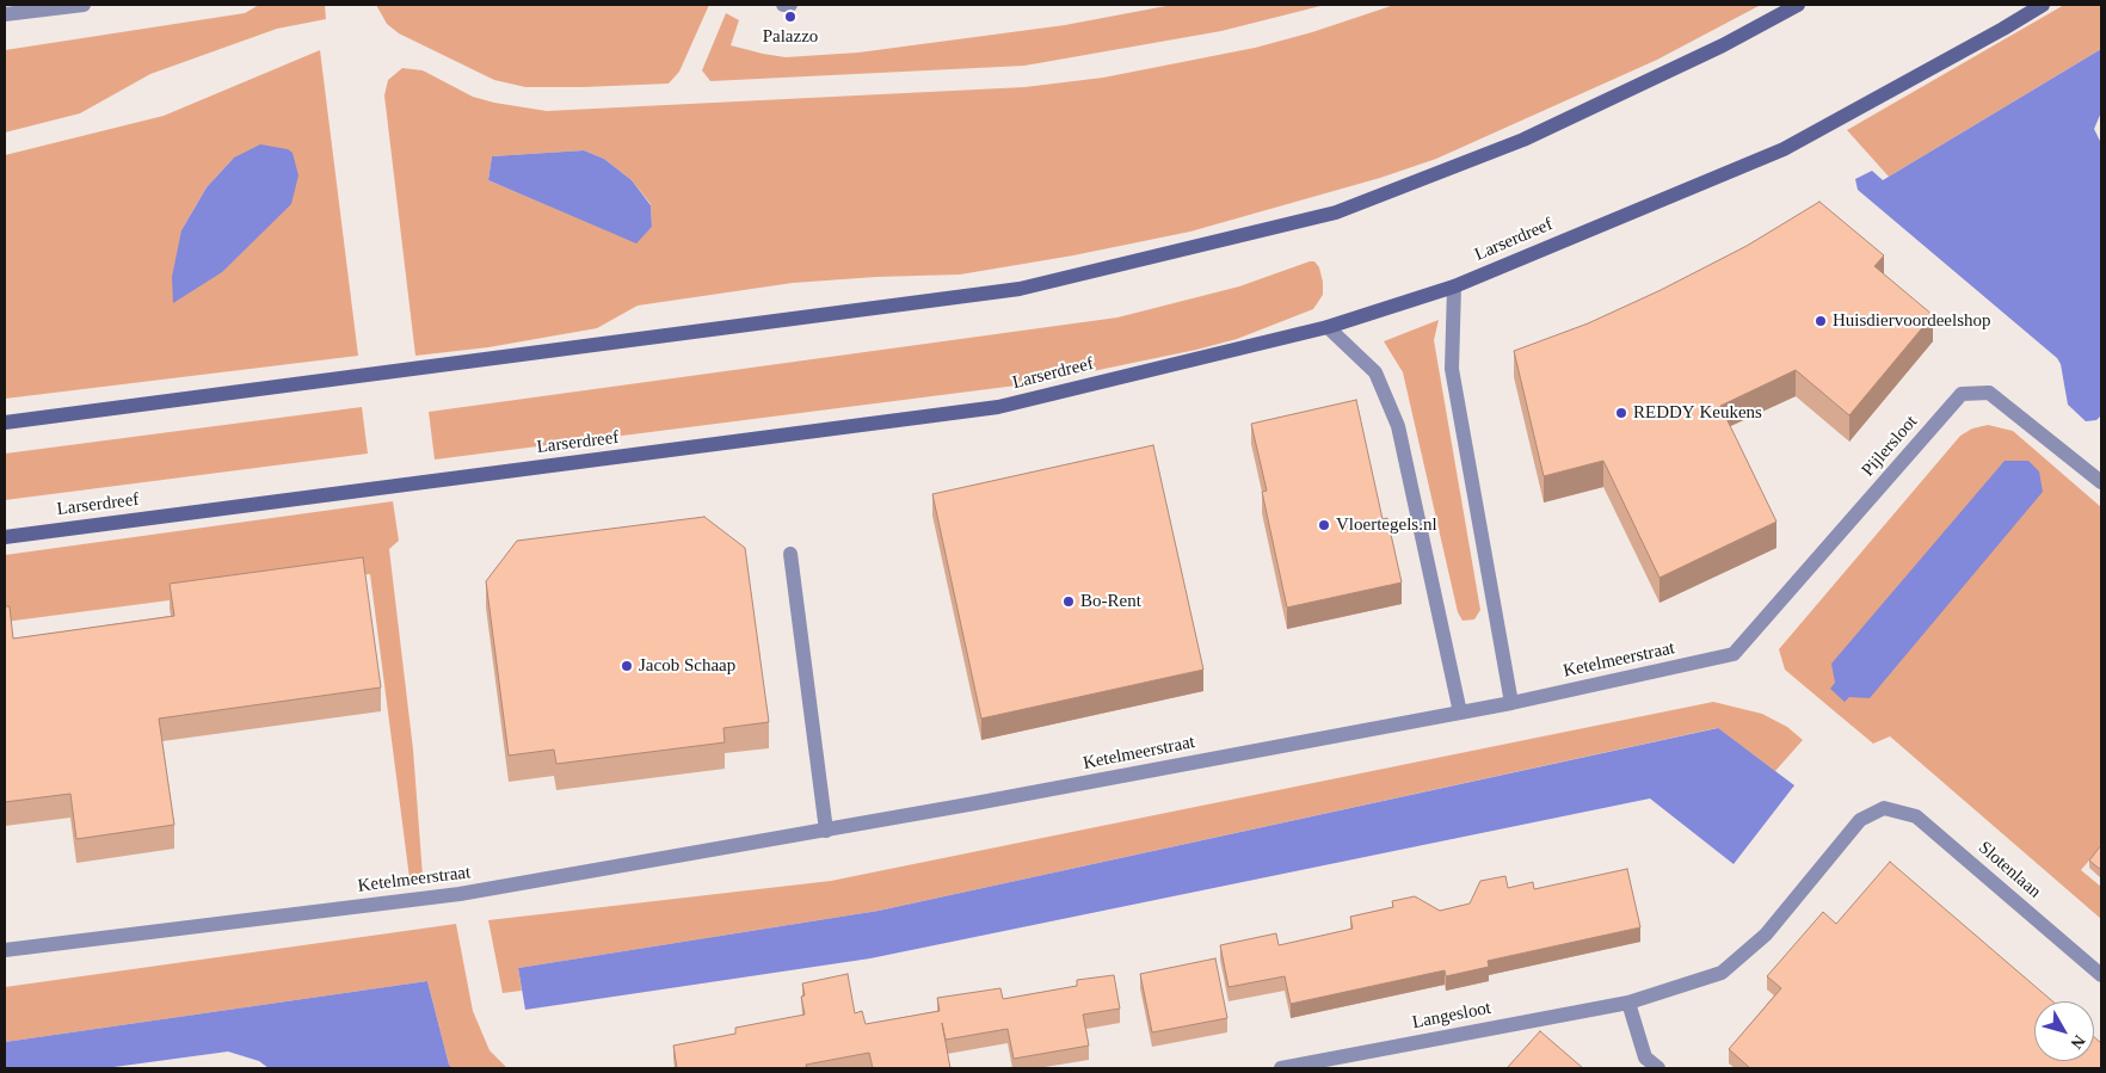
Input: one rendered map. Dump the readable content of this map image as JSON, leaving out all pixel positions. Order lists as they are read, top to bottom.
{
  "streets": {
    "main road": ["Larserdreef"],
    "street": [
      "Pijlersloot",
      "Ketelmeerstraat",
      "Slotenlaan",
      "Langesloot"
    ]
  },
  "crossings": [
    ["Pijlersloot", "Ketelmeerstraat"],
    ["Slotenlaan", "Langesloot"]
  ],
  "places": [
    "Palazzo",
    "Huisdiervoordeelshop",
    "REDDY Keukens",
    "Vloertegels.nl",
    "Bo-Rent",
    "Jacob Schaap"
  ],
  "north": "bottom right"
}
